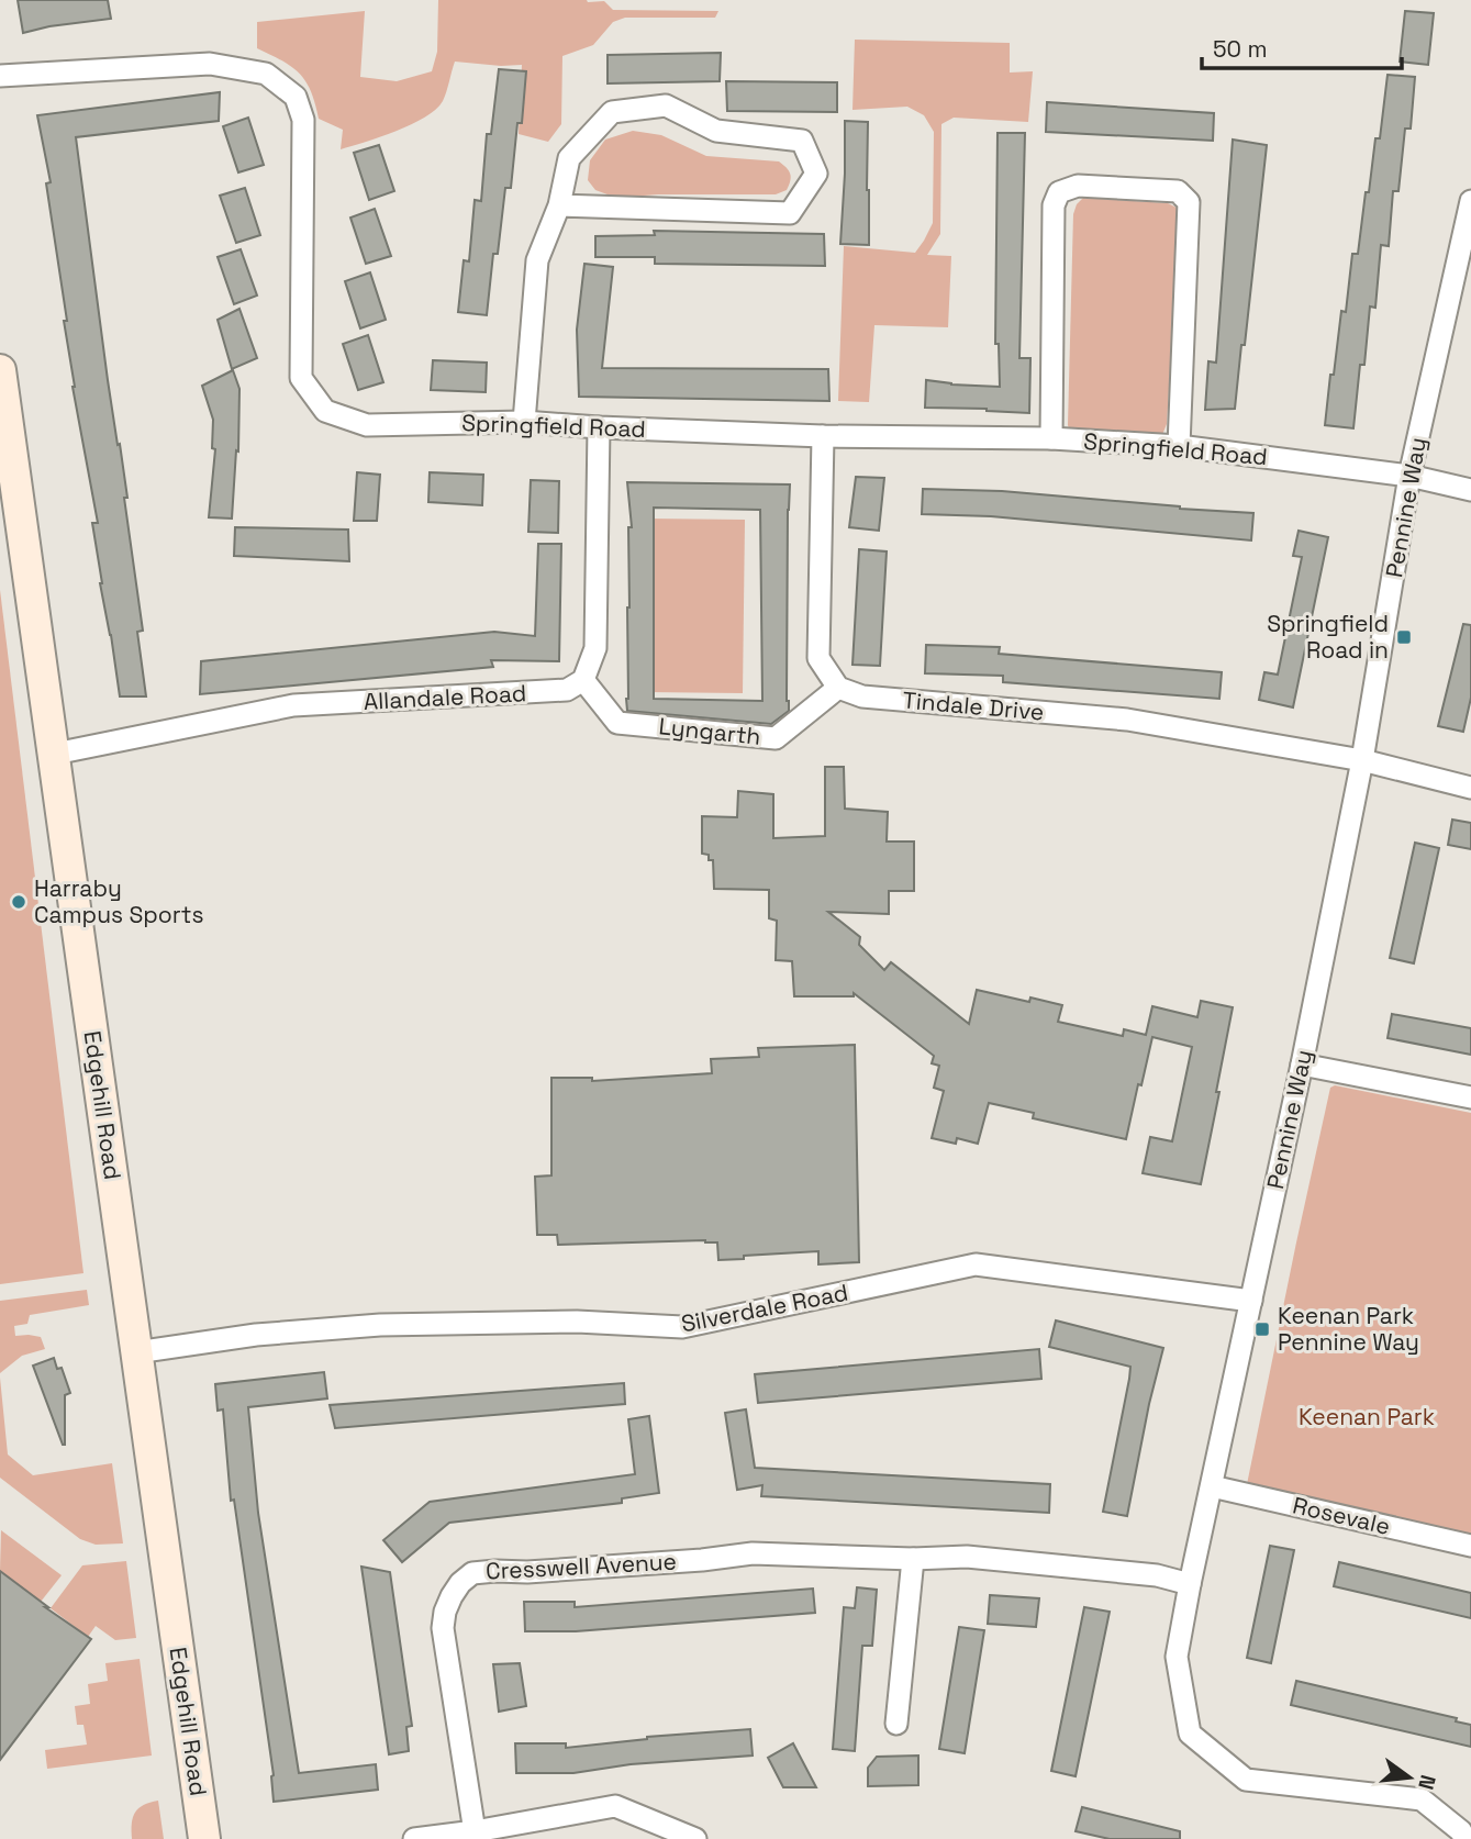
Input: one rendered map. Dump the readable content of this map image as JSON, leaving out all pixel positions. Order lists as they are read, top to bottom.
{
  "streets": {
    "street": [
      "Springfield Road",
      "Pennine Way",
      "Allandale Road",
      "Tindale Drive",
      "Lyngarth",
      "Edgehill Road",
      "Silverdale Road",
      "Rosevale",
      "Cresswell Avenue"
    ]
  },
  "crossings": [
    ["Springfield Road", "Pennine Way"],
    ["Pennine Way", "Tindale Drive"],
    ["Pennine Way", "Silverdale Road"],
    ["Pennine Way", "Rosevale"],
    ["Pennine Way", "Cresswell Avenue"],
    ["Allandale Road", "Lyngarth"],
    ["Allandale Road", "Edgehill Road"],
    ["Tindale Drive", "Lyngarth"],
    ["Edgehill Road", "Silverdale Road"]
  ],
  "parks": ["Keenan Park"],
  "places": {
    "transit": ["Springfield Road in", "Keenan Park Pennine Way"],
    "other": ["Harraby Campus Sports"]
  },
  "scale_bar": "50 m",
  "north": "right"
}
